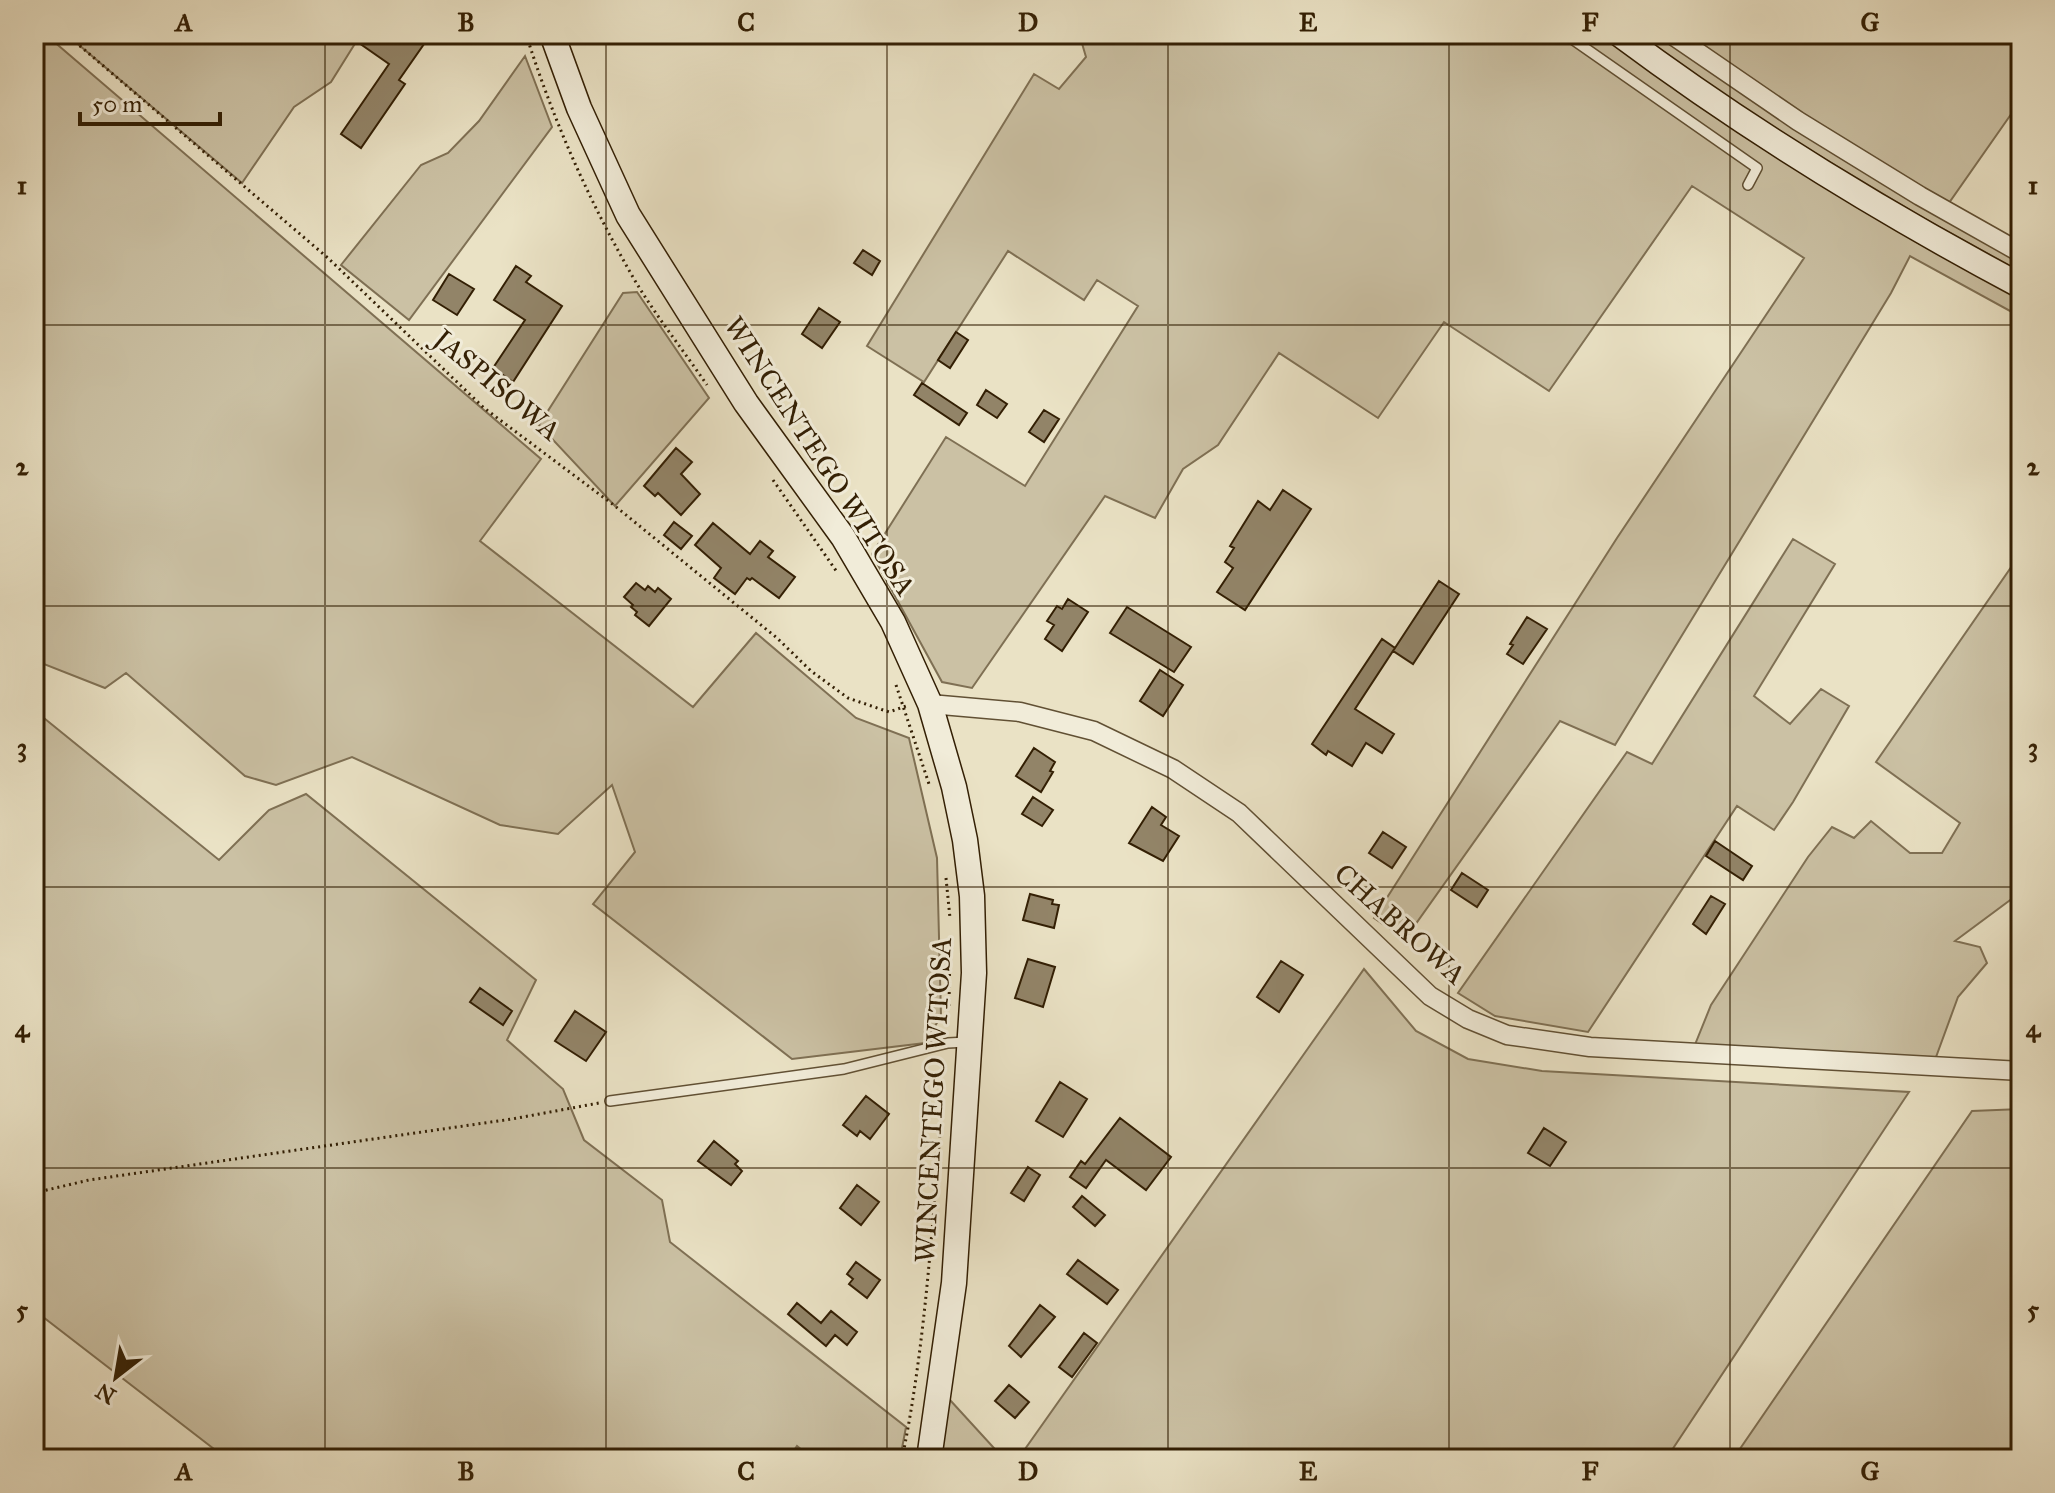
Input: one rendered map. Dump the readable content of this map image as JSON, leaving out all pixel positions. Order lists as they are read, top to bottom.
{
  "streets": {
    "main road": ["WINCENTEGO WITOSA"],
    "street": ["CHABROWA"],
    "path": ["JASPISOWA"]
  },
  "crossings": [
    ["JASPISOWA", "WINCENTEGO WITOSA"],
    ["JASPISOWA", "CHABROWA"],
    ["WINCENTEGO WITOSA", "CHABROWA"]
  ],
  "scale_bar": "50 m",
  "north": "bottom left",
  "grid": {
    "columns": [
      "A",
      "B",
      "C",
      "D",
      "E",
      "F",
      "G"
    ],
    "rows": [
      "1",
      "2",
      "3",
      "4",
      "5"
    ]
  }
}
